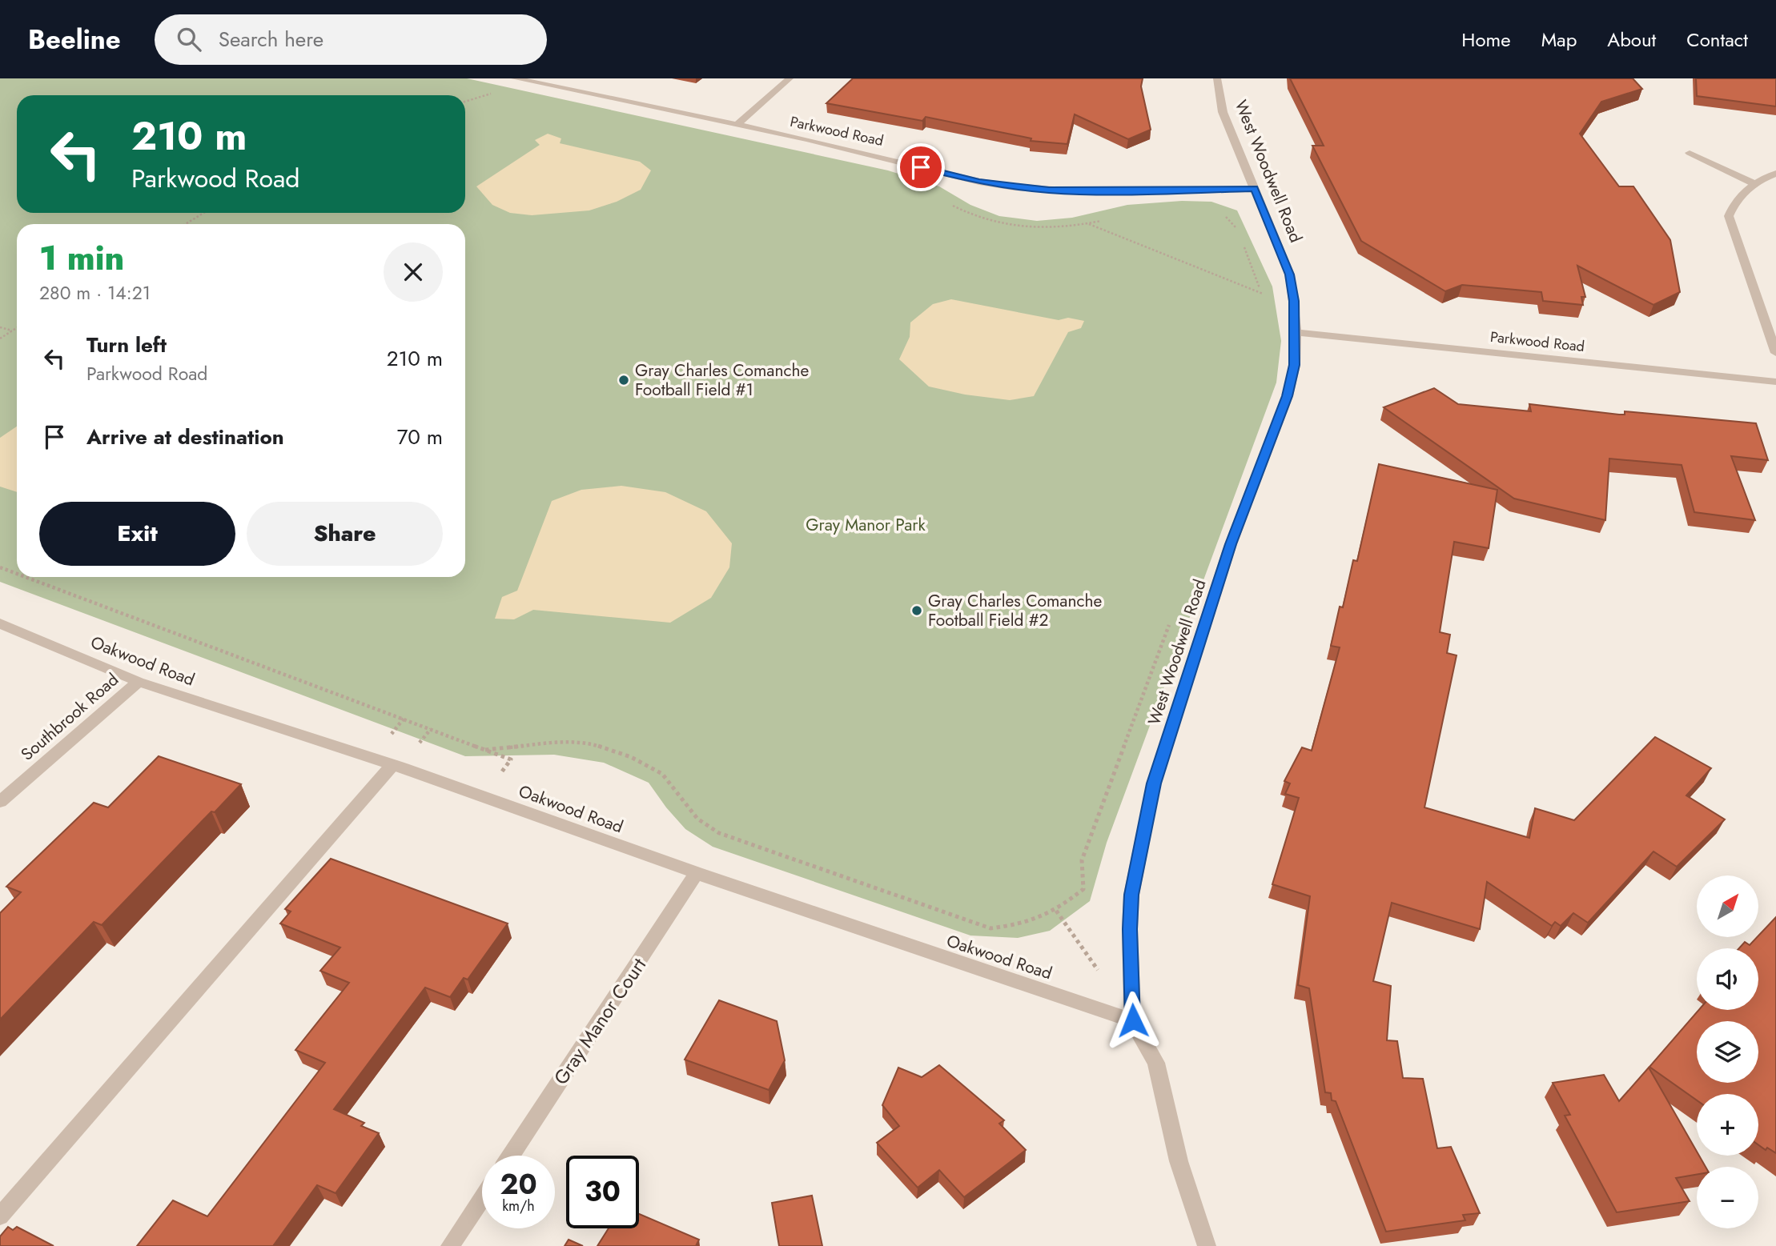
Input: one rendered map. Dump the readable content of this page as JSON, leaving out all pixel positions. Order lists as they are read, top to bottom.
{
  "streets": {
    "street": [
      "Parkwood Road",
      "West Woodwell Road",
      "Oakwood Road",
      "Southbrook Road",
      "Gray Manor Court"
    ]
  },
  "crossings": [
    ["Parkwood Road", "West Woodwell Road"],
    ["West Woodwell Road", "Oakwood Road"],
    ["Oakwood Road", "Southbrook Road"],
    ["Oakwood Road", "Gray Manor Court"]
  ],
  "parks": ["Gray Manor Park"],
  "places": ["Gray Charles Comanche Football Field #1", "Gray Charles Comanche Football Field #2"],
  "north": "top right",
  "page": {
    "header": "Beeline",
    "search": "Search here",
    "nav": [
      "Home",
      "Map",
      "About",
      "Contact"
    ],
    "turn": ["210 m", "Parkwood Road"],
    "heading": ["1 min", "280 m · 14:21"],
    "list": [
      {
        "name": "Turn left",
        "note": "Parkwood Road",
        "value": "210 m"
      },
      {
        "name": "Arrive at destination",
        "value": "70 m"
      }
    ],
    "buttons": ["Exit", "Share"],
    "map_buttons": ["+", "−"],
    "speed": "20 km/h",
    "limit": "30"
  }
}
